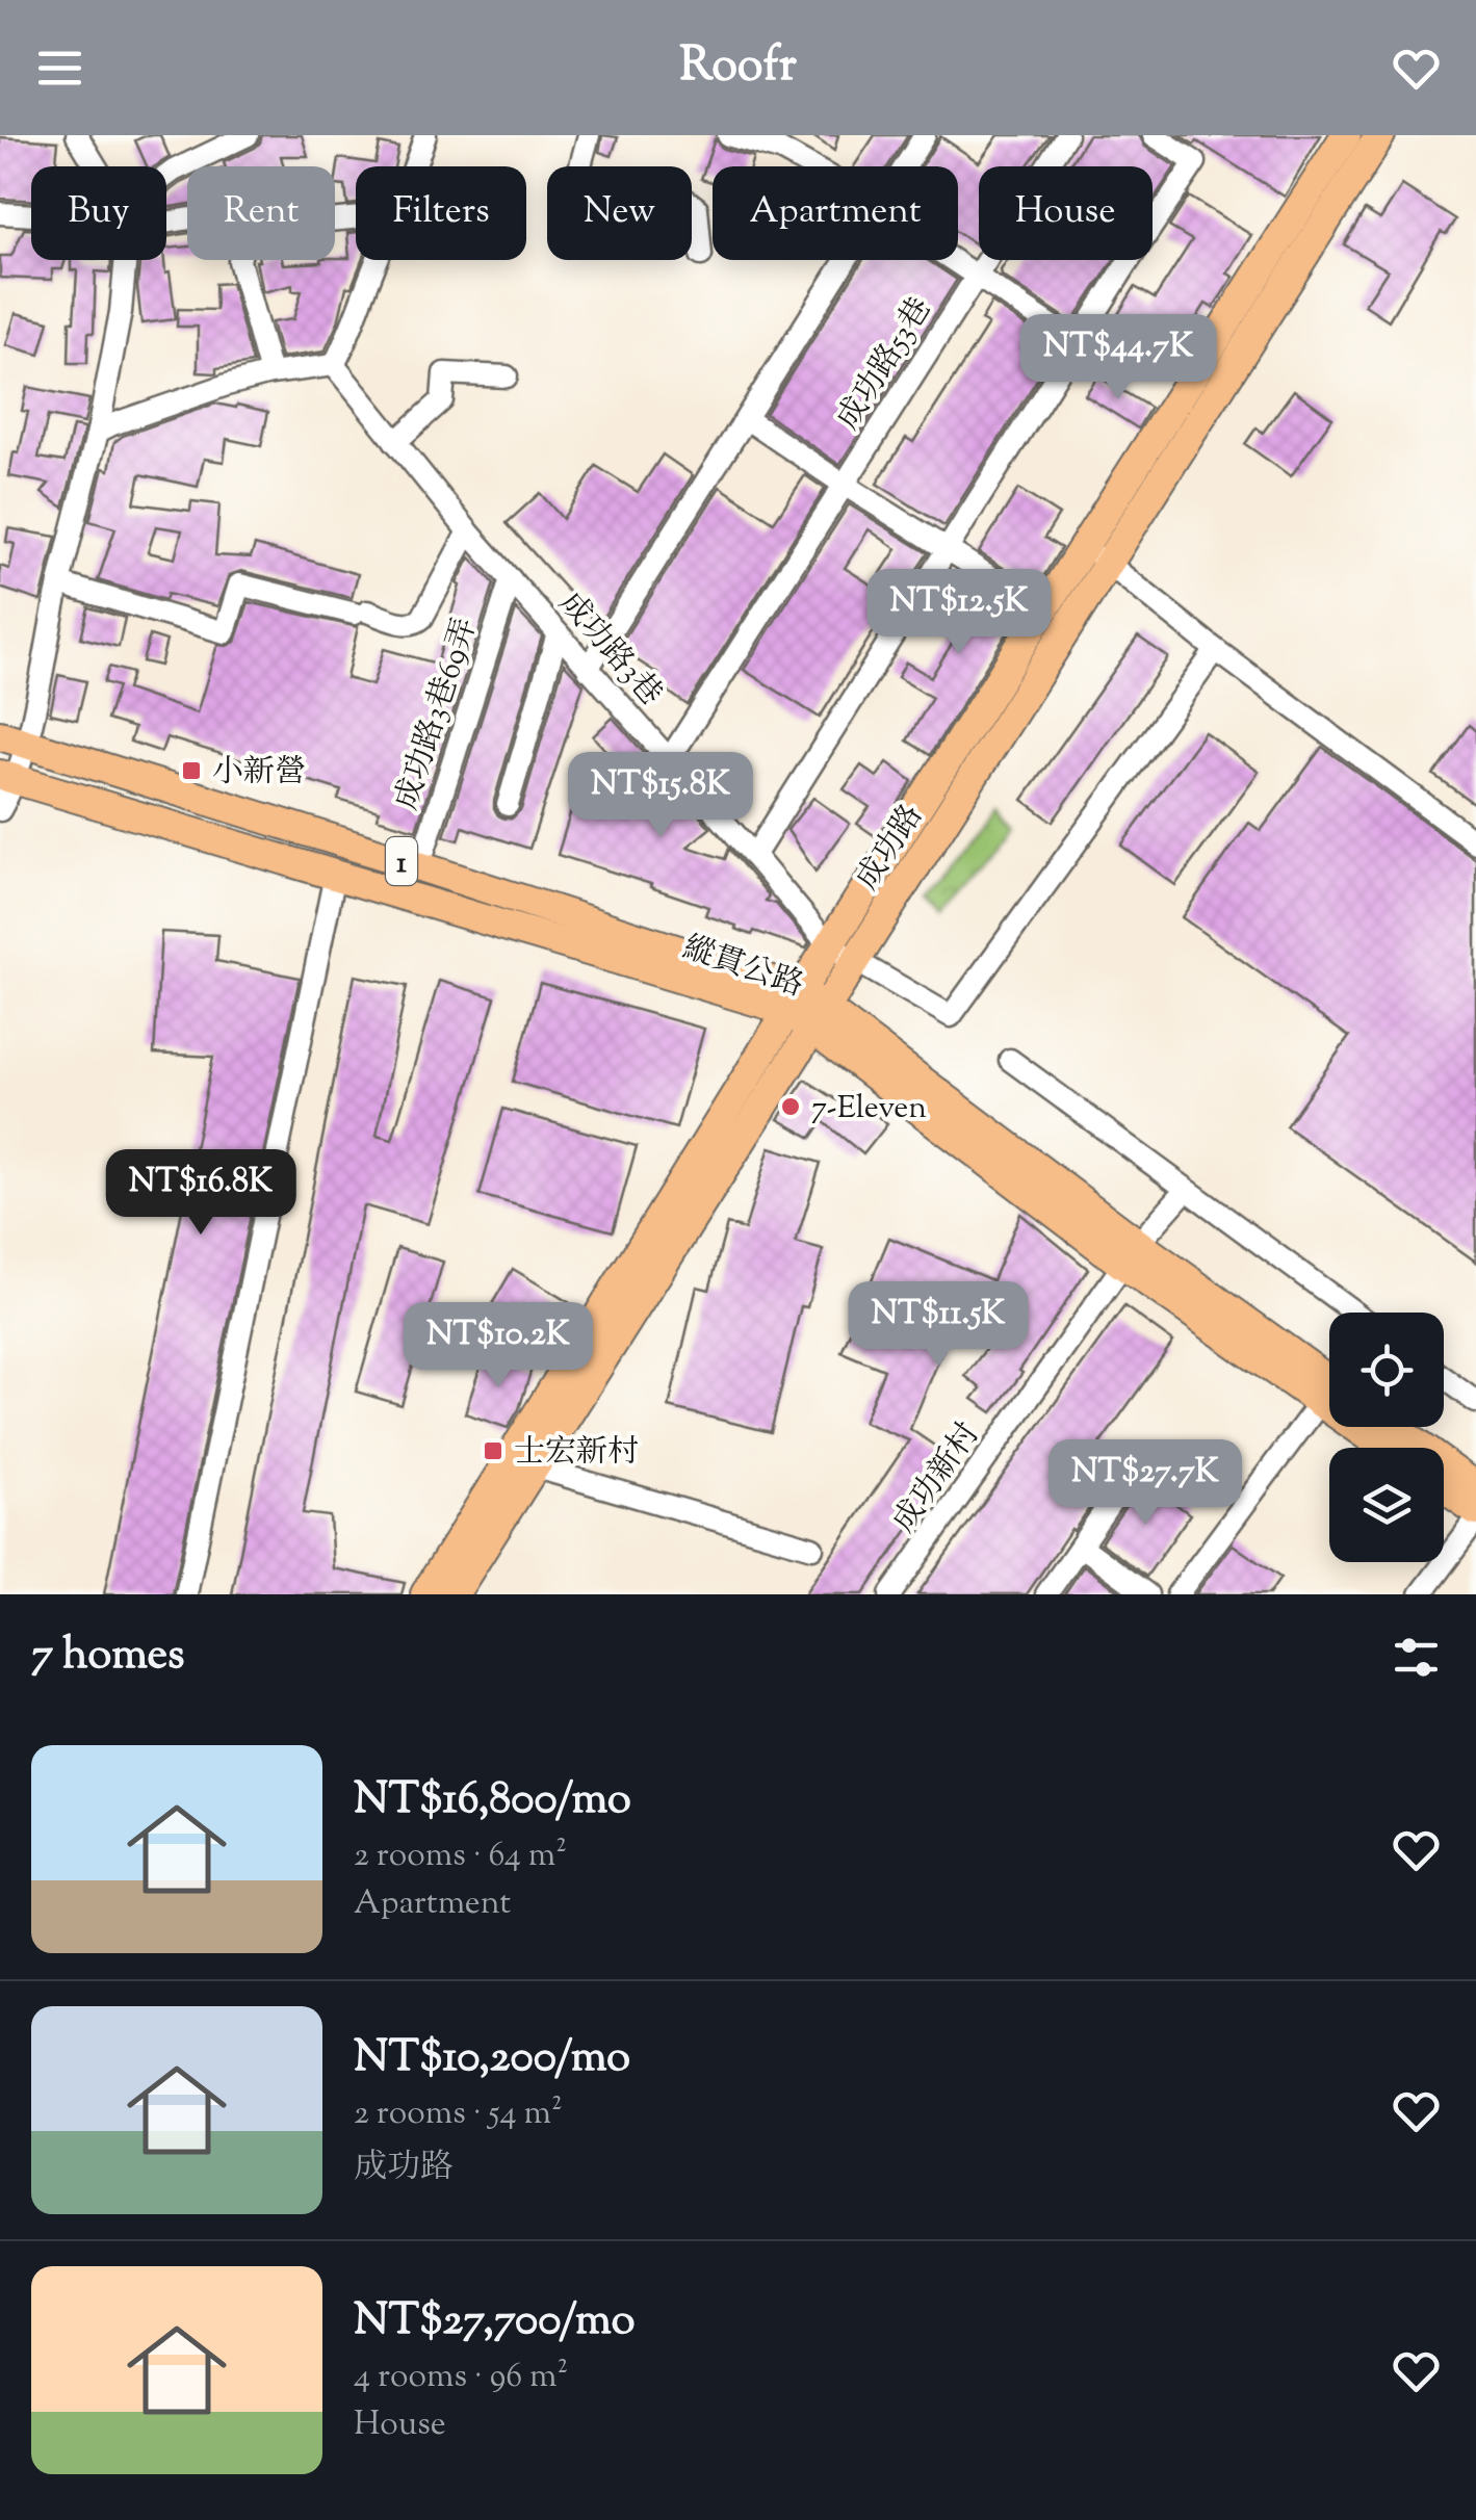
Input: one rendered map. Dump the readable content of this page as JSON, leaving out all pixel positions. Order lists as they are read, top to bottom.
{
  "streets": {
    "main road": ["成功路", "1", "縱貫公路"],
    "street": [
      "成功路53巷",
      "成功路3巷",
      "成功路3巷69弄",
      "成功新村"
    ]
  },
  "crossings": [
    ["成功路53巷", "成功路3巷"],
    ["成功路3巷", "成功路3巷69弄"],
    ["成功路3巷", "成功路"],
    ["成功路3巷69弄", "縱貫公路"],
    ["成功路", "縱貫公路"],
    ["縱貫公路", "成功新村"]
  ],
  "places": {
    "transit": ["小新營", "士宏新村"],
    "other": ["7-Eleven"]
  },
  "page": {
    "header": "Roofr",
    "chip": [
      "Buy",
      "Rent",
      "Filters",
      "New",
      "Apartment",
      "House"
    ],
    "price": [
      "NT$44.7K",
      "NT$12.5K",
      "NT$15.8K",
      "NT$16.8K",
      "NT$11.5K",
      "NT$10.2K",
      "NT$27.7K"
    ],
    "heading": "7 homes",
    "list": [
      {
        "name": "NT$16,800/mo",
        "note": "2 rooms · 64 m² · Apartment"
      },
      {
        "name": "NT$10,200/mo",
        "note": "2 rooms · 54 m² · 成功路"
      },
      {
        "name": "NT$27,700/mo",
        "note": "4 rooms · 96 m² · House"
      }
    ]
  }
}
